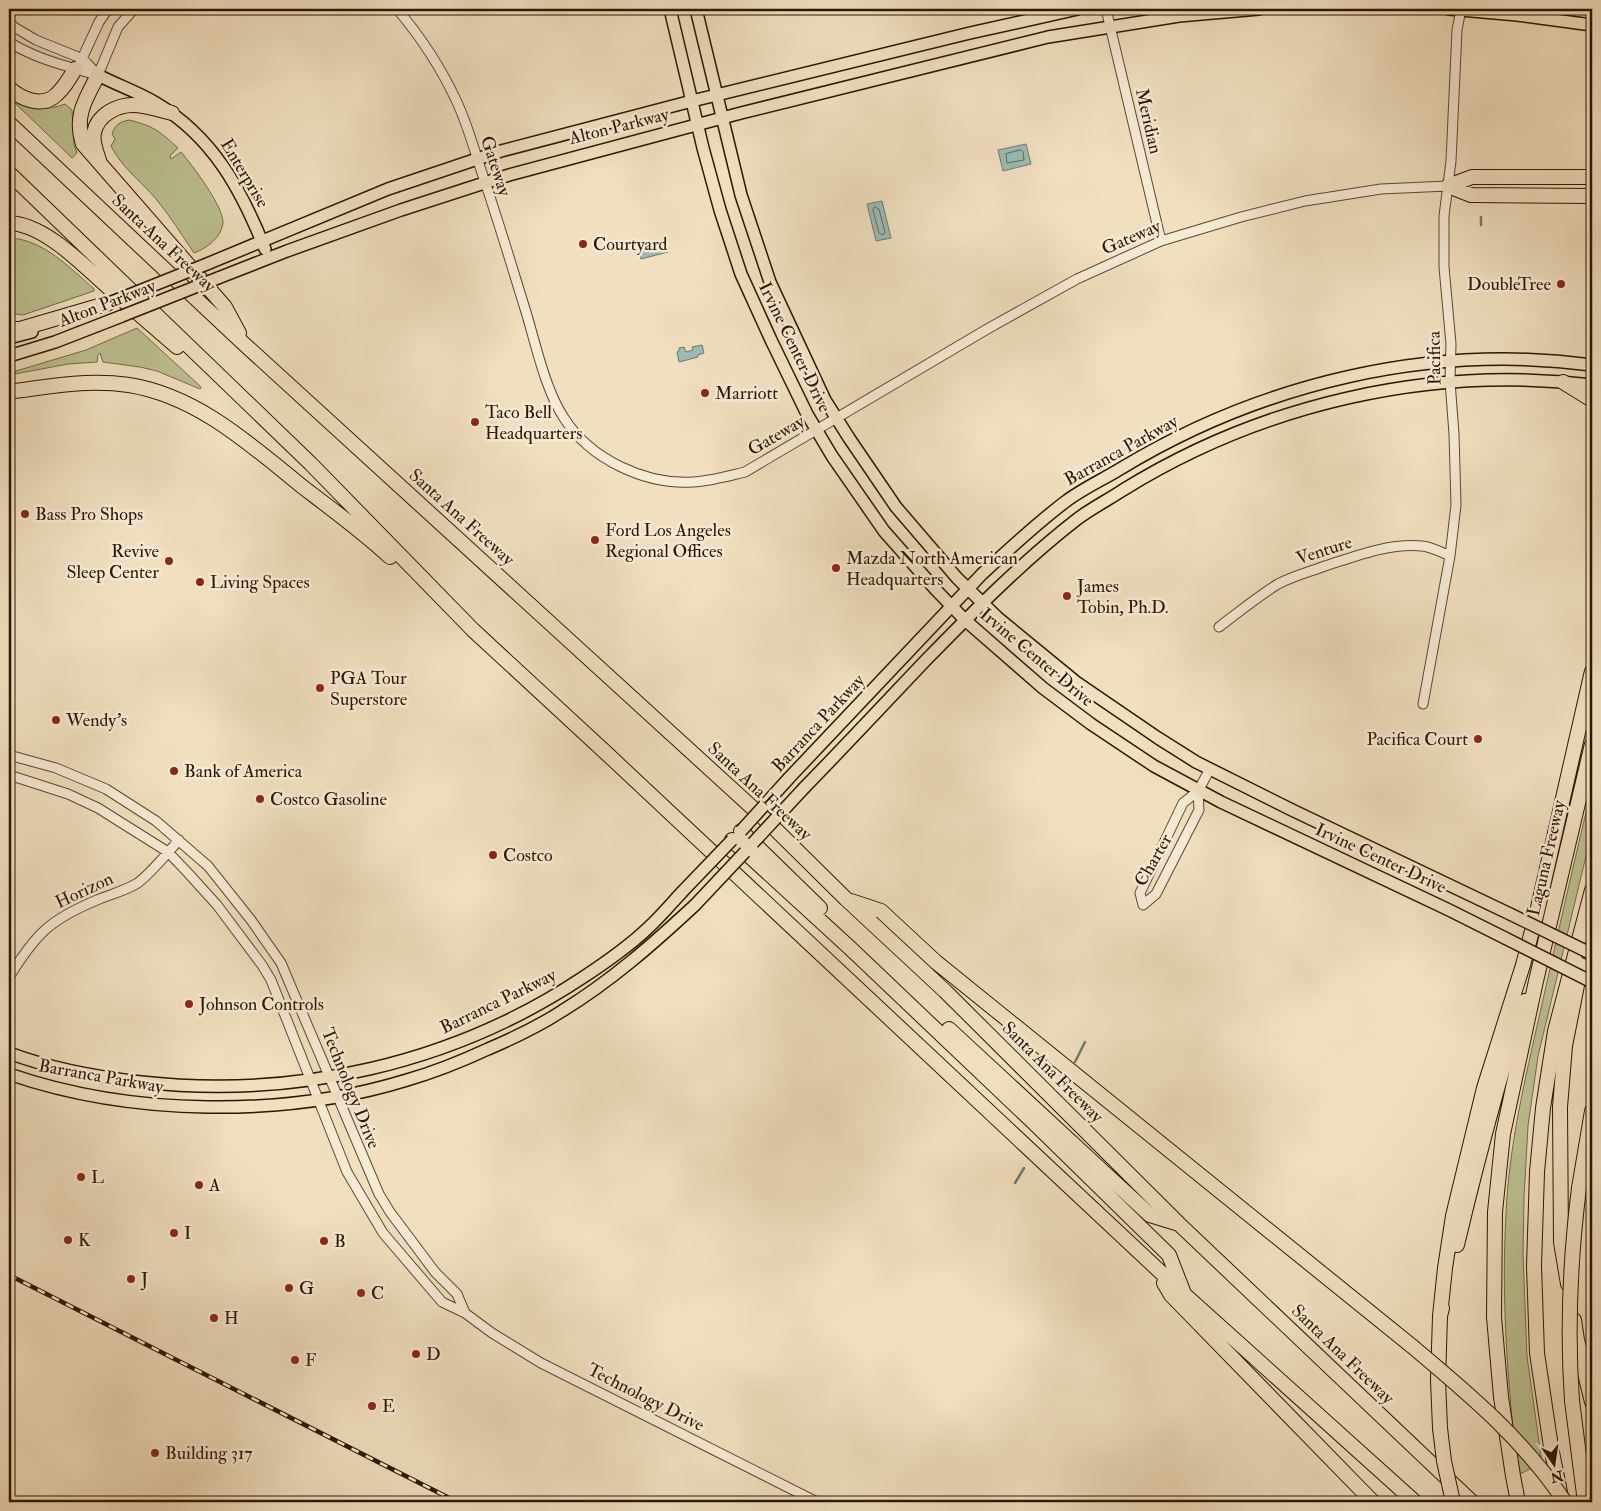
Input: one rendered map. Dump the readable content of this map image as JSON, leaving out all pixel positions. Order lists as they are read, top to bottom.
{
  "streets": {
    "highway": ["Santa Ana Freeway", "Laguna Freeway"],
    "main road": [
      "Alton Parkway",
      "Enterprise",
      "Irvine Center Drive",
      "Barranca Parkway"
    ],
    "street": [
      "Meridian",
      "Gateway",
      "Pacifica",
      "Venture",
      "Charter",
      "Horizon",
      "Technology Drive"
    ]
  },
  "crossings": [
    ["Meridian", "Alton Parkway"],
    ["Meridian", "Gateway"],
    ["Alton Parkway", "Gateway"],
    ["Alton Parkway", "Enterprise"],
    ["Alton Parkway", "Irvine Center Drive"],
    ["Gateway", "Irvine Center Drive"],
    ["Gateway", "Pacifica"],
    ["Irvine Center Drive", "Barranca Parkway"],
    ["Irvine Center Drive", "Charter"],
    ["Pacifica", "Barranca Parkway"],
    ["Pacifica", "Venture"],
    ["Barranca Parkway", "Technology Drive"],
    ["Horizon", "Technology Drive"]
  ],
  "places": [
    "Courtyard",
    "DoubleTree",
    "Marriott",
    "Taco Bell Headquarters",
    "Bass Pro Shops",
    "Ford Los Angeles Regional Offices",
    "Revive Sleep Center",
    "Mazda North American Headquarters",
    "Living Spaces",
    "James Tobin, Ph.D.",
    "PGA Tour Superstore",
    "Wendy's",
    "Pacifica Court",
    "Bank of America",
    "Costco Gasoline",
    "Costco",
    "Johnson Controls",
    "L",
    "A",
    "I",
    "K",
    "B",
    "J",
    "G",
    "C",
    "H",
    "D",
    "F",
    "E",
    "Building 317"
  ],
  "north": "bottom"
}
